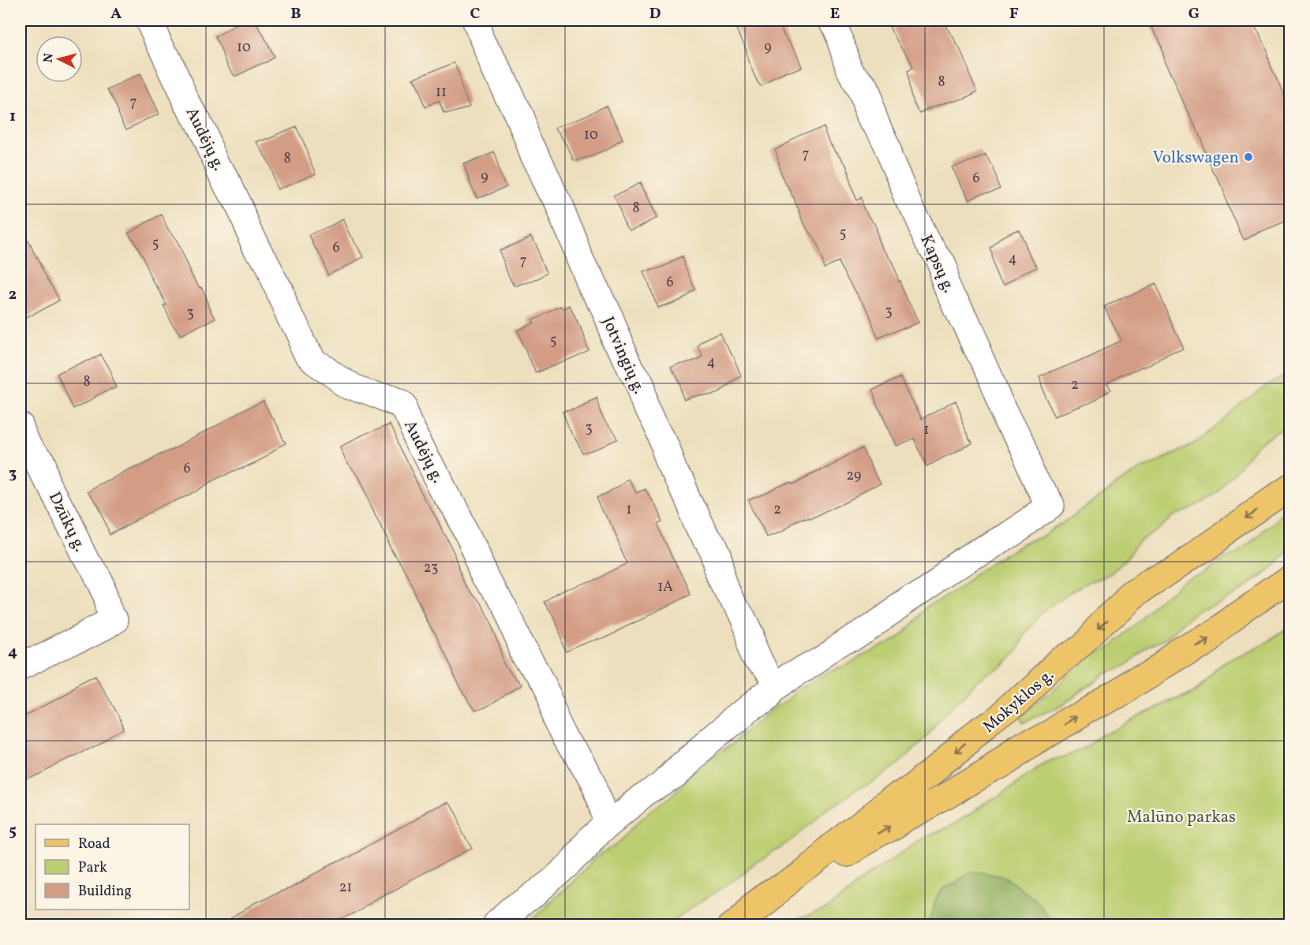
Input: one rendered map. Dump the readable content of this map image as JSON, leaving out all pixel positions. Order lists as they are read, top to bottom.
{
  "streets": {
    "main road": ["Mokyklos g."],
    "street": [
      "Audėjų g.",
      "Kapsų g.",
      "Jotvingių g.",
      "Dzūkų g."
    ]
  },
  "crossings": [
    ["Kapsų g.", "Jotvingių g."]
  ],
  "parks": ["Malūno parkas"],
  "places": ["Volkswagen"],
  "house_numbers": [
    "10",
    "9",
    "8",
    "11",
    "7",
    "10",
    "7",
    "8",
    "9",
    "6",
    "8",
    "5",
    "5",
    "6",
    "4",
    "7",
    "6",
    "3",
    "3",
    "5",
    "4",
    "8",
    "2",
    "3",
    "1",
    "6",
    "29",
    "1",
    "2",
    "23",
    "1A",
    "21"
  ],
  "legend": ["Road", "Park", "Building"],
  "north": "left",
  "grid": {
    "columns": [
      "A",
      "B",
      "C",
      "D",
      "E",
      "F",
      "G"
    ],
    "rows": [
      "1",
      "2",
      "3",
      "4",
      "5"
    ]
  }
}
